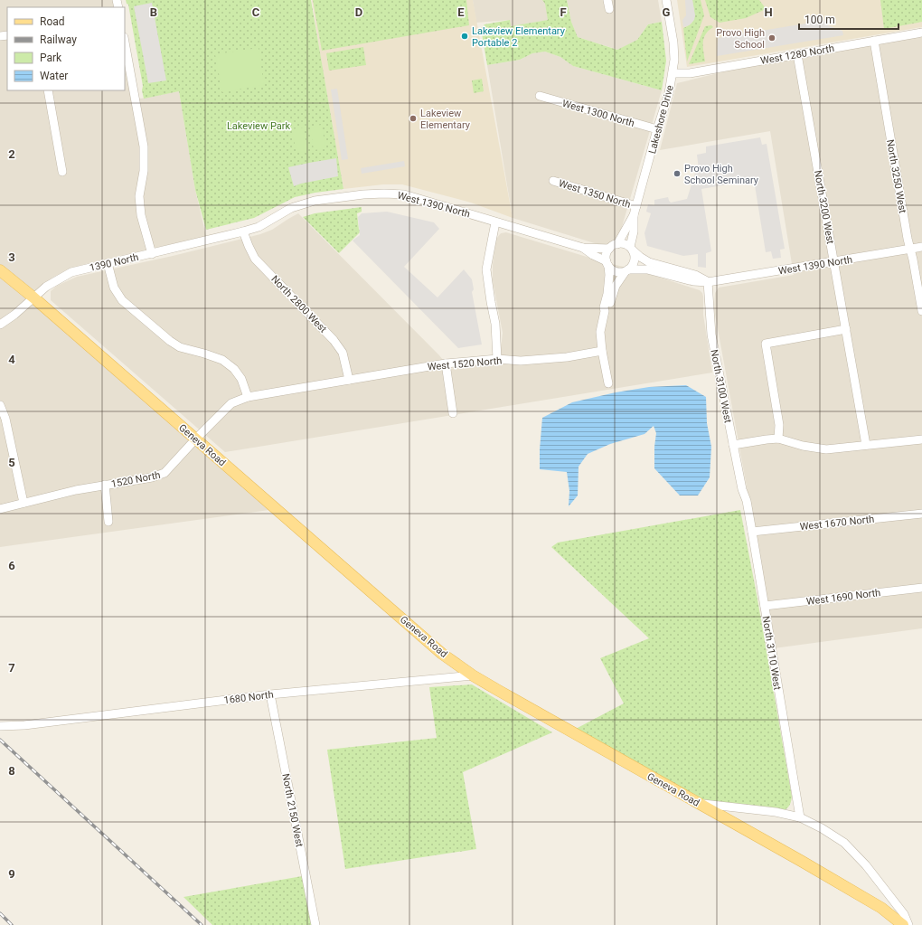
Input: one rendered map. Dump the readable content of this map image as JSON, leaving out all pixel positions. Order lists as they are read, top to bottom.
{
  "streets": {
    "main road": ["Geneva Road"],
    "street": [
      "West 1280 North",
      "West 1300 North",
      "Lakeshore Drive",
      "North 3250 West",
      "West 1350 North",
      "West 1390 North",
      "North 3200 West",
      "1390 North",
      "North 2800 West",
      "West 1520 North",
      "North 3100 West",
      "1520 North",
      "West 1670 North",
      "West 1690 North",
      "North 3110 West",
      "1680 North",
      "North 2150 West"
    ]
  },
  "crossings": [
    ["West 1280 North", "Lakeshore Drive"],
    ["West 1280 North", "North 3250 West"],
    ["West 1280 North", "North 3200 West"],
    ["West 1300 North", "Lakeshore Drive"],
    ["Lakeshore Drive", "West 1350 North"],
    ["Lakeshore Drive", "West 1390 North"],
    ["North 3250 West", "West 1390 North"],
    ["West 1390 North", "North 3200 West"],
    ["West 1390 North", "1390 North"],
    ["West 1390 North", "North 2800 West"],
    ["West 1390 North", "North 3100 West"],
    ["1390 North", "North 2800 West"],
    ["1390 North", "Geneva Road"],
    ["North 2800 West", "West 1520 North"],
    ["North 2800 West", "1520 North"],
    ["West 1520 North", "1520 North"],
    ["North 3100 West", "North 3110 West"],
    ["Geneva Road", "1520 North"],
    ["Geneva Road", "1680 North"],
    ["West 1670 North", "North 3110 West"],
    ["West 1690 North", "North 3110 West"],
    ["1680 North", "North 2150 West"]
  ],
  "parks": ["Lakeview Park"],
  "places": [
    "Lakeview Elementary Portable 2",
    "Provo High School",
    "Lakeview Elementary",
    "Provo High School Seminary"
  ],
  "legend": [
    "Road",
    "Railway",
    "Park",
    "Water"
  ],
  "scale_bar": "100 m",
  "grid": {
    "columns": [
      "B",
      "C",
      "D",
      "E",
      "F",
      "G",
      "H"
    ],
    "rows": [
      "2",
      "3",
      "4",
      "5",
      "6",
      "7",
      "8",
      "9"
    ]
  }
}
